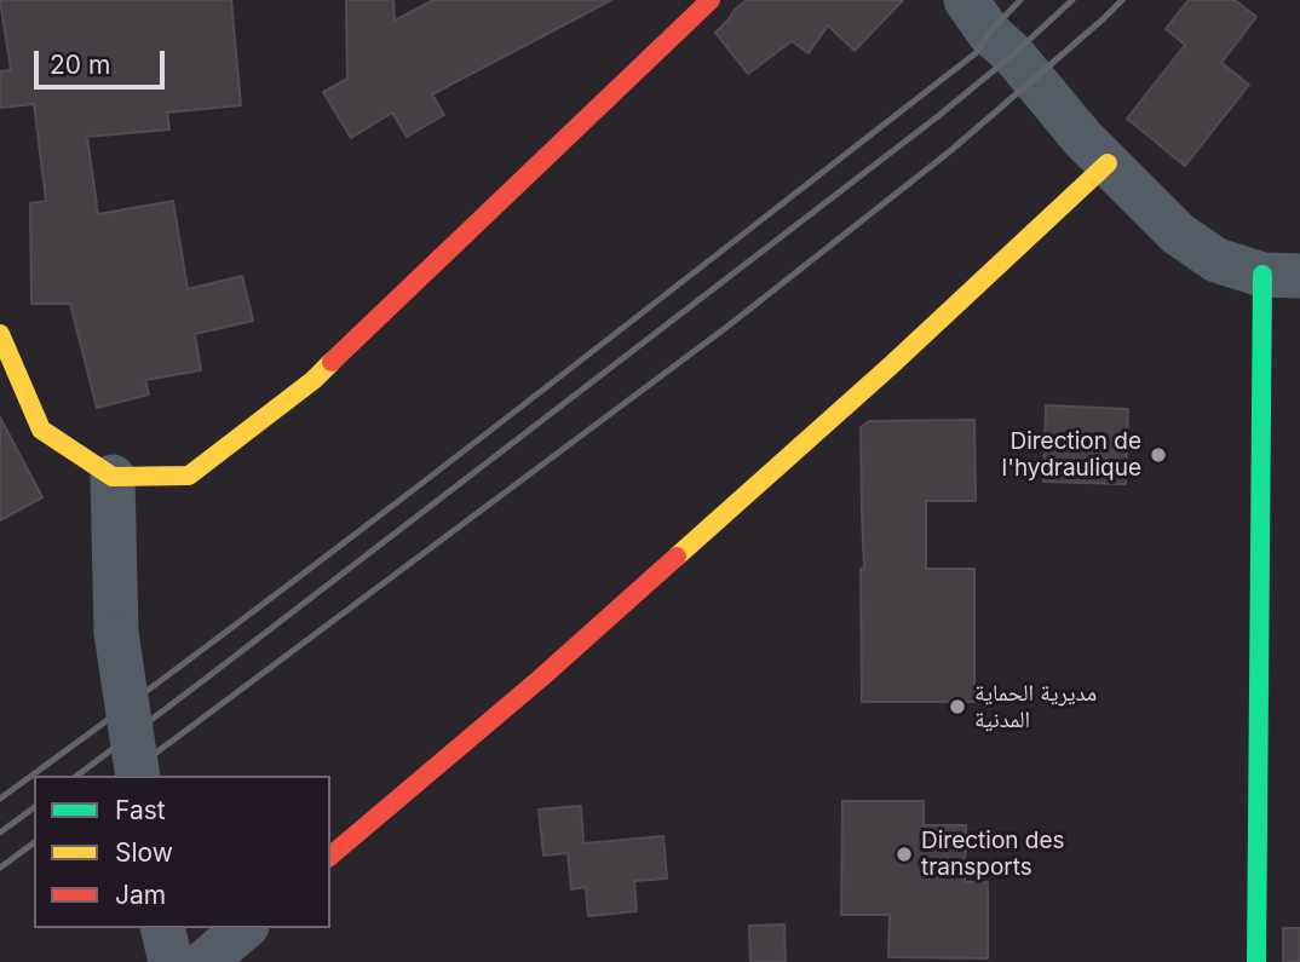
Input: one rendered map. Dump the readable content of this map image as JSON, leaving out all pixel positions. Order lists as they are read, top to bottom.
{
  "places": ["Direction de l'hydraulique", "مديرية الحماية المدنية", "Direction des transports"],
  "legend": ["Fast", "Slow", "Jam"],
  "scale_bar": "20 m"
}
